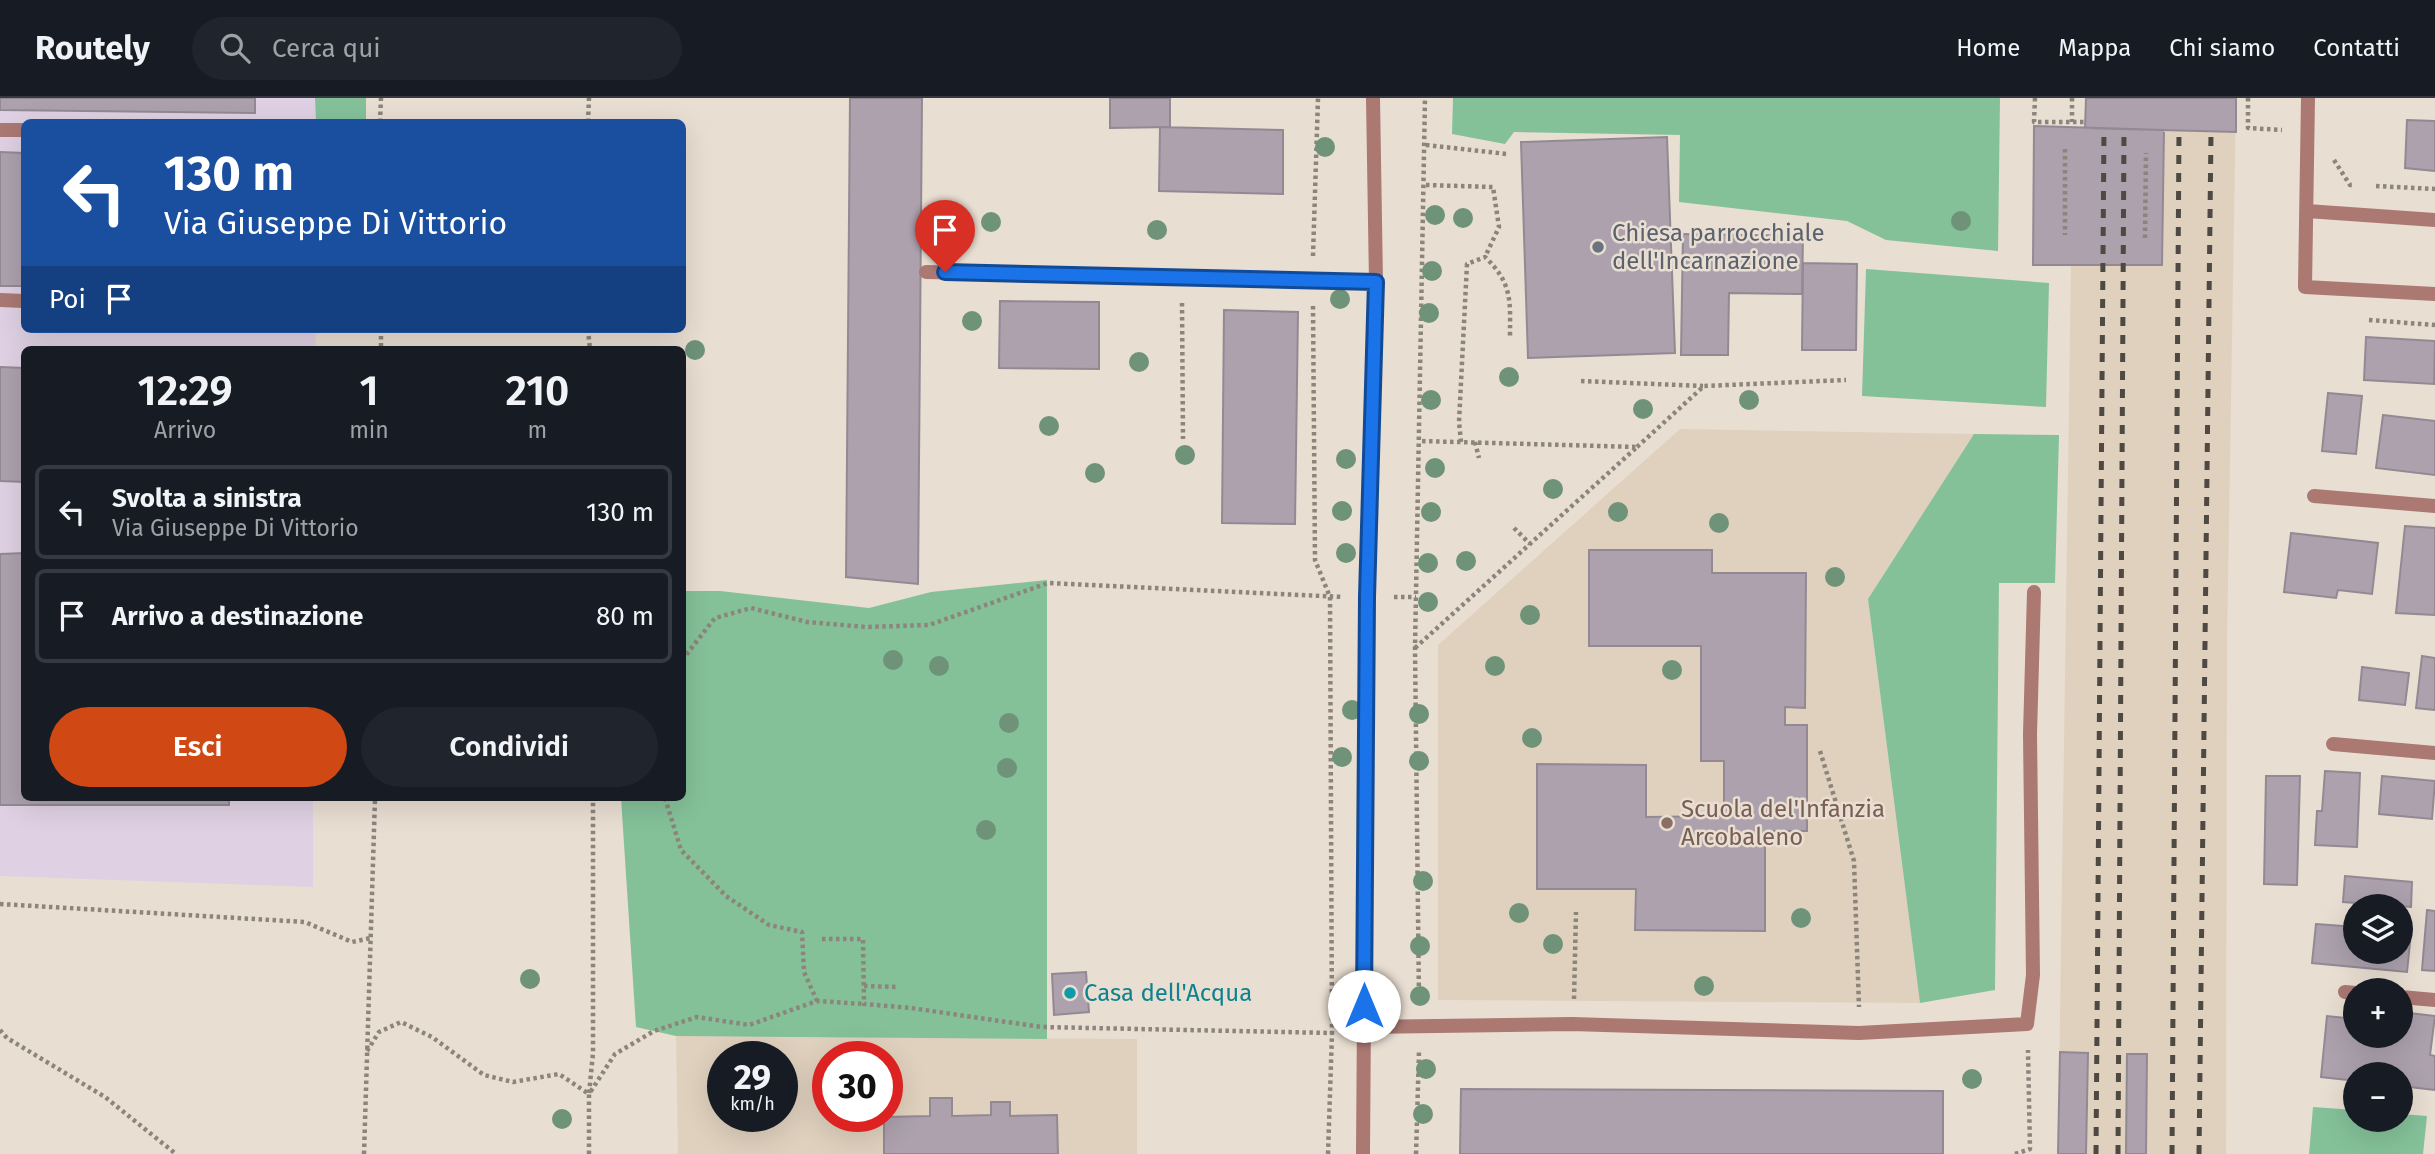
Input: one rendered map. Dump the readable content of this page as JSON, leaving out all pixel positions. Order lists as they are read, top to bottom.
{
  "places": ["Chiesa parrocchiale dell'Incarnazione", "Scuola del'Infanzia Arcobaleno", "Casa dell'Acqua"],
  "page": {
    "header": "Routely",
    "search": "Cerca qui",
    "nav": [
      "Home",
      "Mappa",
      "Chi siamo",
      "Contatti"
    ],
    "turn": ["130 m", "Via Giuseppe Di Vittorio"],
    "then": "Poi",
    "eta": [
      "12:29",
      "Arrivo",
      "1",
      "min",
      "210",
      "m"
    ],
    "list": [
      {
        "name": "Svolta a sinistra",
        "note": "Via Giuseppe Di Vittorio",
        "value": "130 m"
      },
      {
        "name": "Arrivo a destinazione",
        "value": "80 m"
      }
    ],
    "buttons": ["Esci", "Condividi"],
    "map_buttons": ["+", "−"],
    "speed": "29 km/h",
    "limit": "30"
  }
}
